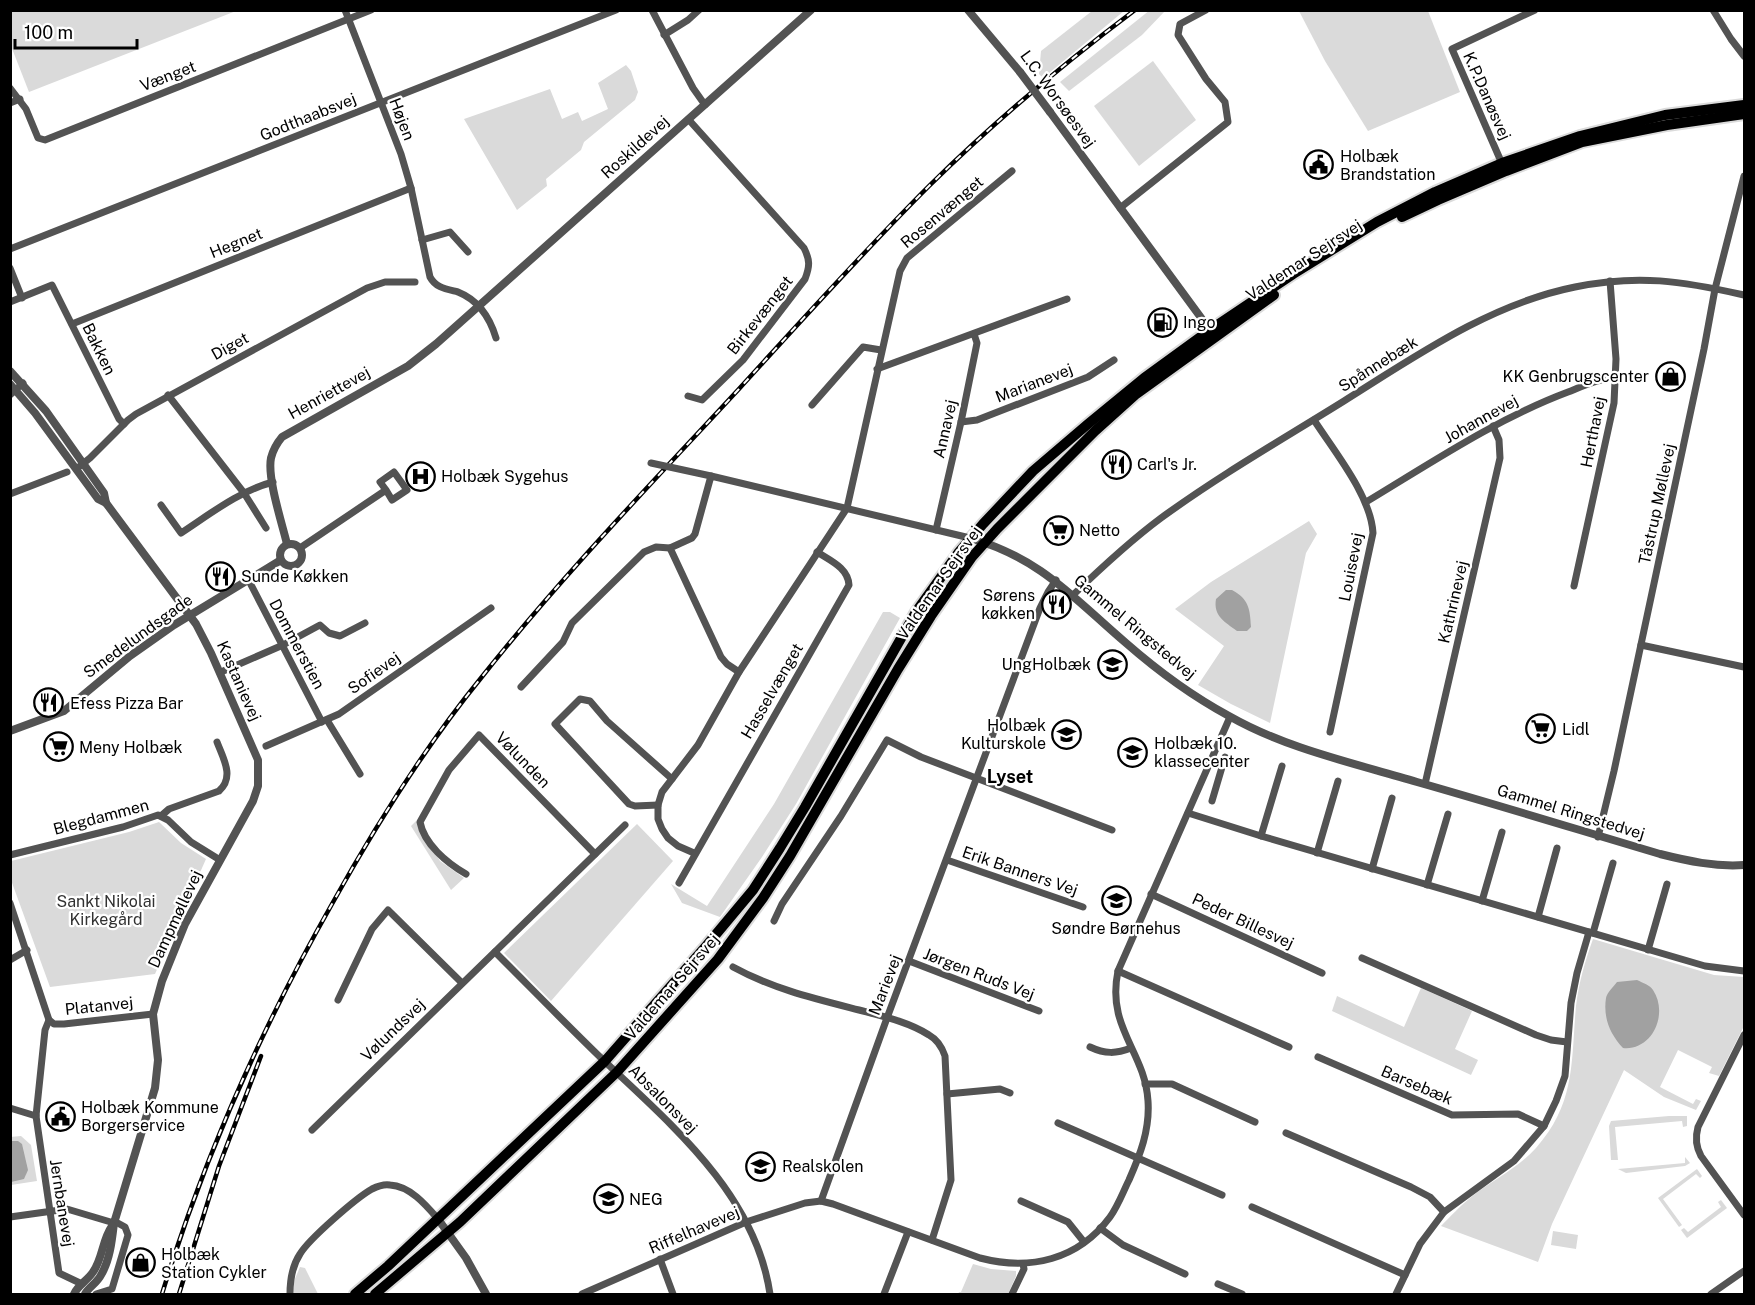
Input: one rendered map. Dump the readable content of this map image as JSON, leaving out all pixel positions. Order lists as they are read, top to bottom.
{
  "streets": {
    "main road": ["Valdemar Sejrsvej"],
    "street": [
      "Vænget",
      "K.P.Danøsvej",
      "L.C. Worsøesvej",
      "Godthaabsvej",
      "Højen",
      "Roskildevej",
      "Rosenvænget",
      "Hegnet",
      "Birkevænget",
      "Diget",
      "Bakken",
      "Spånnebæk",
      "Marianevej",
      "Henriettevej",
      "Johannevej",
      "Annavej",
      "Herthavej",
      "Tåstrup Møllevej",
      "Louisevej",
      "Kathrinevej",
      "Gammel Ringstedvej",
      "Smedelundsgade",
      "Dommerstien",
      "Sofievej",
      "Kastanievej",
      "Hasselvænget",
      "Vølunden",
      "Blegdammen",
      "Erik Banners Vej",
      "Dampmøllevej",
      "Peder Billesvej",
      "Jørgen Ruds Vej",
      "Marievej",
      "Platanvej",
      "Vølundsvej",
      "Barsebæk",
      "Absalonsvej",
      "Jernbanevej",
      "Riffelhavevej"
    ]
  },
  "crossings": [
    ["Vænget", "Højen"],
    ["K.P.Danøsvej", "Valdemar Sejrsvej"],
    ["L.C. Worsøesvej", "Valdemar Sejrsvej"],
    ["Godthaabsvej", "Højen"],
    ["Højen", "Roskildevej"],
    ["Højen", "Hegnet"],
    ["Højen", "Henriettevej"],
    ["Roskildevej", "Birkevænget"],
    ["Roskildevej", "Henriettevej"],
    ["Rosenvænget", "Gammel Ringstedvej"],
    ["Hegnet", "Bakken"],
    ["Valdemar Sejrsvej", "Gammel Ringstedvej"],
    ["Valdemar Sejrsvej", "Absalonsvej"],
    ["Diget", "Bakken"],
    ["Diget", "Kastanievej"],
    ["Spånnebæk", "Herthavej"],
    ["Spånnebæk", "Tåstrup Møllevej"],
    ["Spånnebæk", "Louisevej"],
    ["Spånnebæk", "Gammel Ringstedvej"],
    ["Marianevej", "Annavej"],
    ["Henriettevej", "Smedelundsgade"],
    ["Johannevej", "Herthavej"],
    ["Johannevej", "Louisevej"],
    ["Johannevej", "Kathrinevej"],
    ["Annavej", "Gammel Ringstedvej"],
    ["Tåstrup Møllevej", "Gammel Ringstedvej"],
    ["Kathrinevej", "Gammel Ringstedvej"],
    ["Gammel Ringstedvej", "Marievej"],
    ["Smedelundsgade", "Dommerstien"],
    ["Smedelundsgade", "Kastanievej"],
    ["Dommerstien", "Sofievej"],
    ["Kastanievej", "Dampmøllevej"],
    ["Blegdammen", "Dampmøllevej"],
    ["Erik Banners Vej", "Marievej"],
    ["Dampmøllevej", "Platanvej"],
    ["Jørgen Ruds Vej", "Marievej"],
    ["Marievej", "Riffelhavevej"],
    ["Platanvej", "Jernbanevej"],
    ["Vølundsvej", "Absalonsvej"],
    ["Absalonsvej", "Riffelhavevej"]
  ],
  "districts": ["Lyset"],
  "parks": ["Sankt Nikolai Kirkegård"],
  "places": {
    "public building": ["Holbæk Brandstation", "Holbæk Kommune Borgerservice"],
    "fuel station": ["Ingo"],
    "shop": ["KK Genbrugscenter", "Holbæk Station Cykler"],
    "restaurant": [
      "Carl's Jr.",
      "Sunde Køkken",
      "Sørens køkken",
      "Efess Pizza Bar"
    ],
    "hospital": ["Holbæk Sygehus"],
    "supermarket": ["Netto", "Lidl", "Meny Holbæk"],
    "school or university": [
      "UngHolbæk",
      "Holbæk Kulturskole",
      "Holbæk 10. klassecenter",
      "Søndre Børnehus",
      "Realskolen",
      "NEG"
    ]
  },
  "scale_bar": "100 m"
}
